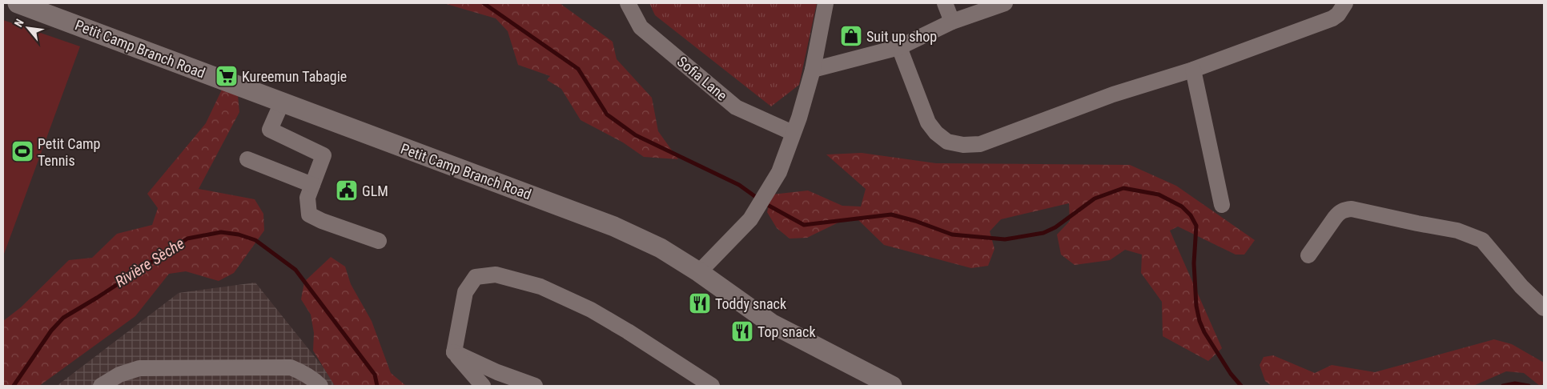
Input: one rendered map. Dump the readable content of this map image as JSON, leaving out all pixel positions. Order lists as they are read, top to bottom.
{
  "streets": {
    "street": ["Petit Camp Branch Road", "Sofia Lane"]
  },
  "water": ["Rivière Sèche"],
  "places": {
    "shop": ["Suit up shop"],
    "supermarket": ["Kureemun Tabagie"],
    "sports": ["Petit Camp Tennis"],
    "public building": ["GLM"],
    "restaurant": ["Toddy snack", "Top snack"]
  },
  "north": "top left"
}
